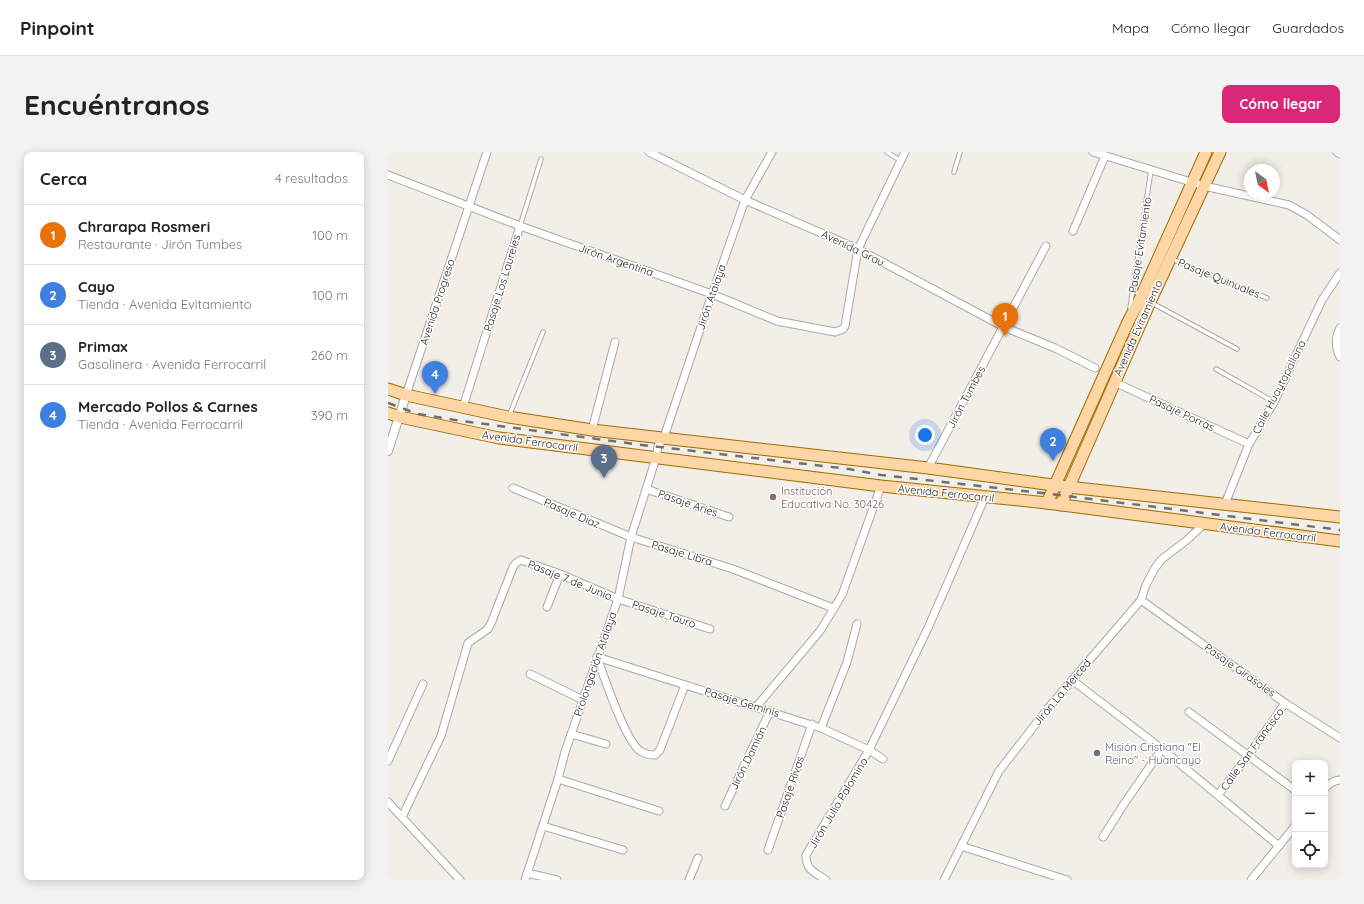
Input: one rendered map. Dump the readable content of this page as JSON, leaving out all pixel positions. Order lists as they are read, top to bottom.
{
  "streets": {
    "main road": ["Avenida Evitamiento", "Avenida Ferrocarril"],
    "street": [
      "Avenida Grau",
      "Jirón Argentina",
      "Pasaje Los Laureles",
      "Jirón Atalaya",
      "Avenida Progreso",
      "Calle Huaytapallana",
      "Jirón Tumbes",
      "Pasaje Porras",
      "Pasaje Aries",
      "Pasaje Diaz",
      "Pasaje Libra",
      "Pasaje 7 de Junio",
      "Pasaje Tauro",
      "Prolongación Atalaya",
      "Pasaje Girasoles",
      "Jirón La Merced",
      "Pasaje Geminis",
      "Calle San Francisco",
      "Jirón Damián",
      "Pasaje Rivas",
      "Jirón Julio Palomino"
    ],
    "lane": ["Pasaje Evitamiento", "Pasaje Quinuales"]
  },
  "crossings": [
    ["Pasaje Evitamiento", "Avenida Evitamiento"],
    ["Avenida Grau", "Jirón Argentina"],
    ["Avenida Grau", "Jirón Atalaya"],
    ["Avenida Grau", "Jirón Tumbes"],
    ["Jirón Argentina", "Pasaje Los Laureles"],
    ["Jirón Argentina", "Jirón Atalaya"],
    ["Jirón Argentina", "Avenida Progreso"],
    ["Pasaje Quinuales", "Avenida Evitamiento"],
    ["Pasaje Los Laureles", "Avenida Ferrocarril"],
    ["Jirón Atalaya", "Avenida Ferrocarril"],
    ["Jirón Atalaya", "Prolongación Atalaya"],
    ["Avenida Progreso", "Avenida Ferrocarril"],
    ["Avenida Evitamiento", "Pasaje Porras"],
    ["Avenida Evitamiento", "Avenida Ferrocarril"],
    ["Calle Huaytapallana", "Pasaje Porras"],
    ["Calle Huaytapallana", "Avenida Ferrocarril"],
    ["Jirón Tumbes", "Avenida Ferrocarril"],
    ["Avenida Ferrocarril", "Prolongación Atalaya"],
    ["Avenida Ferrocarril", "Jirón La Merced"],
    ["Avenida Ferrocarril", "Jirón Julio Palomino"],
    ["Pasaje Aries", "Prolongación Atalaya"],
    ["Pasaje Diaz", "Pasaje Libra"],
    ["Pasaje Diaz", "Prolongación Atalaya"],
    ["Pasaje Libra", "Prolongación Atalaya"],
    ["Pasaje 7 de Junio", "Pasaje Tauro"],
    ["Pasaje 7 de Junio", "Prolongación Atalaya"],
    ["Pasaje Tauro", "Prolongación Atalaya"],
    ["Prolongación Atalaya", "Pasaje Geminis"],
    ["Pasaje Girasoles", "Jirón La Merced"],
    ["Pasaje Girasoles", "Calle San Francisco"],
    ["Pasaje Geminis", "Jirón Damián"],
    ["Pasaje Geminis", "Pasaje Rivas"],
    ["Pasaje Geminis", "Jirón Julio Palomino"]
  ],
  "places": ["Institución Educativa No. 30426", "Misión Cristiana \"El Reino\" - Huancayo"],
  "north": "bottom right",
  "page": {
    "header": "Pinpoint",
    "nav": ["Mapa", "Cómo llegar", "Guardados"],
    "buttons": "Cómo llegar",
    "title": "Encuéntranos",
    "heading": ["Cerca", "4 resultados"],
    "list": [
      {
        "mark": "1",
        "name": "Chrarapa Rosmeri",
        "note": "Restaurante · Jirón Tumbes",
        "value": "100 m"
      },
      {
        "mark": "2",
        "name": "Cayo",
        "note": "Tienda · Avenida Evitamiento",
        "value": "100 m"
      },
      {
        "mark": "3",
        "name": "Primax",
        "note": "Gasolinera · Avenida Ferrocarril",
        "value": "260 m"
      },
      {
        "mark": "4",
        "name": "Mercado Pollos & Carnes",
        "note": "Tienda · Avenida Ferrocarril",
        "value": "390 m"
      }
    ],
    "pins": [
      "1",
      "4",
      "2",
      "3"
    ],
    "map_buttons": ["+", "−"]
  }
}
